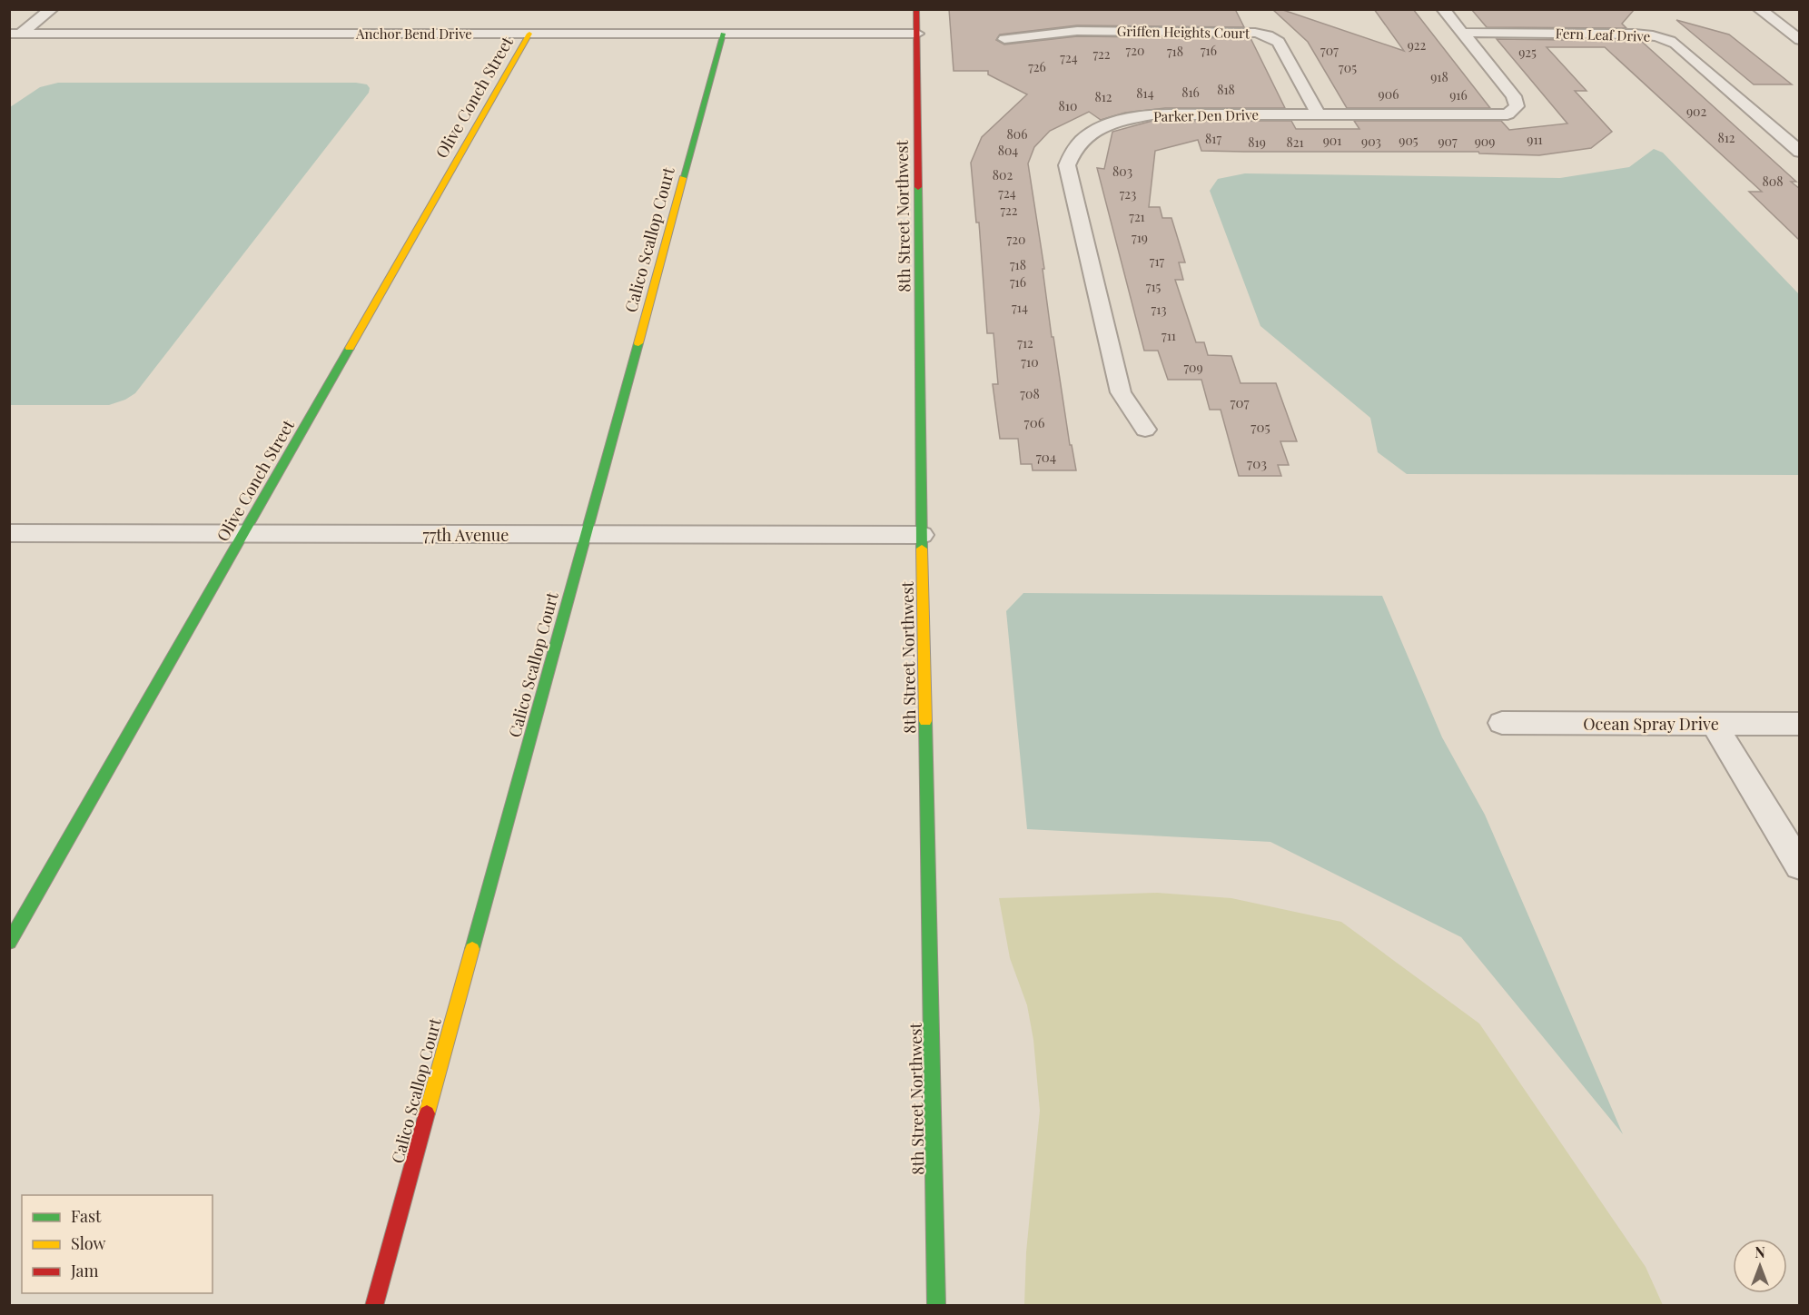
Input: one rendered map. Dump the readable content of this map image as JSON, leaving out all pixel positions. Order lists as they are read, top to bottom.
{
  "streets": {
    "street": [
      "Griffen Heights Court",
      "Anchor Bend Drive",
      "Fern Leaf Drive",
      "Olive Conch Street",
      "Parker Den Drive",
      "8th Street Northwest",
      "Calico Scallop Court",
      "77th Avenue",
      "Ocean Spray Drive"
    ]
  },
  "crossings": [
    ["Griffen Heights Court", "Parker Den Drive"],
    ["Anchor Bend Drive", "Olive Conch Street"],
    ["Anchor Bend Drive", "8th Street Northwest"],
    ["Anchor Bend Drive", "Calico Scallop Court"],
    ["Fern Leaf Drive", "Parker Den Drive"],
    ["Olive Conch Street", "77th Avenue"],
    ["8th Street Northwest", "77th Avenue"],
    ["Calico Scallop Court", "77th Avenue"]
  ],
  "house_numbers": [
    "922",
    "720",
    "716",
    "707",
    "718",
    "925",
    "722",
    "724",
    "726",
    "705",
    "918",
    "818",
    "816",
    "814",
    "906",
    "916",
    "812",
    "810",
    "902",
    "806",
    "812",
    "817",
    "911",
    "901",
    "905",
    "903",
    "907",
    "909",
    "819",
    "821",
    "804",
    "803",
    "802",
    "808",
    "724",
    "723",
    "722",
    "721",
    "719",
    "720",
    "717",
    "718",
    "716",
    "715",
    "714",
    "713",
    "711",
    "712",
    "710",
    "709",
    "708",
    "707",
    "706",
    "705",
    "704",
    "703"
  ],
  "legend": ["Fast", "Slow", "Jam"],
  "north": "top"
}
